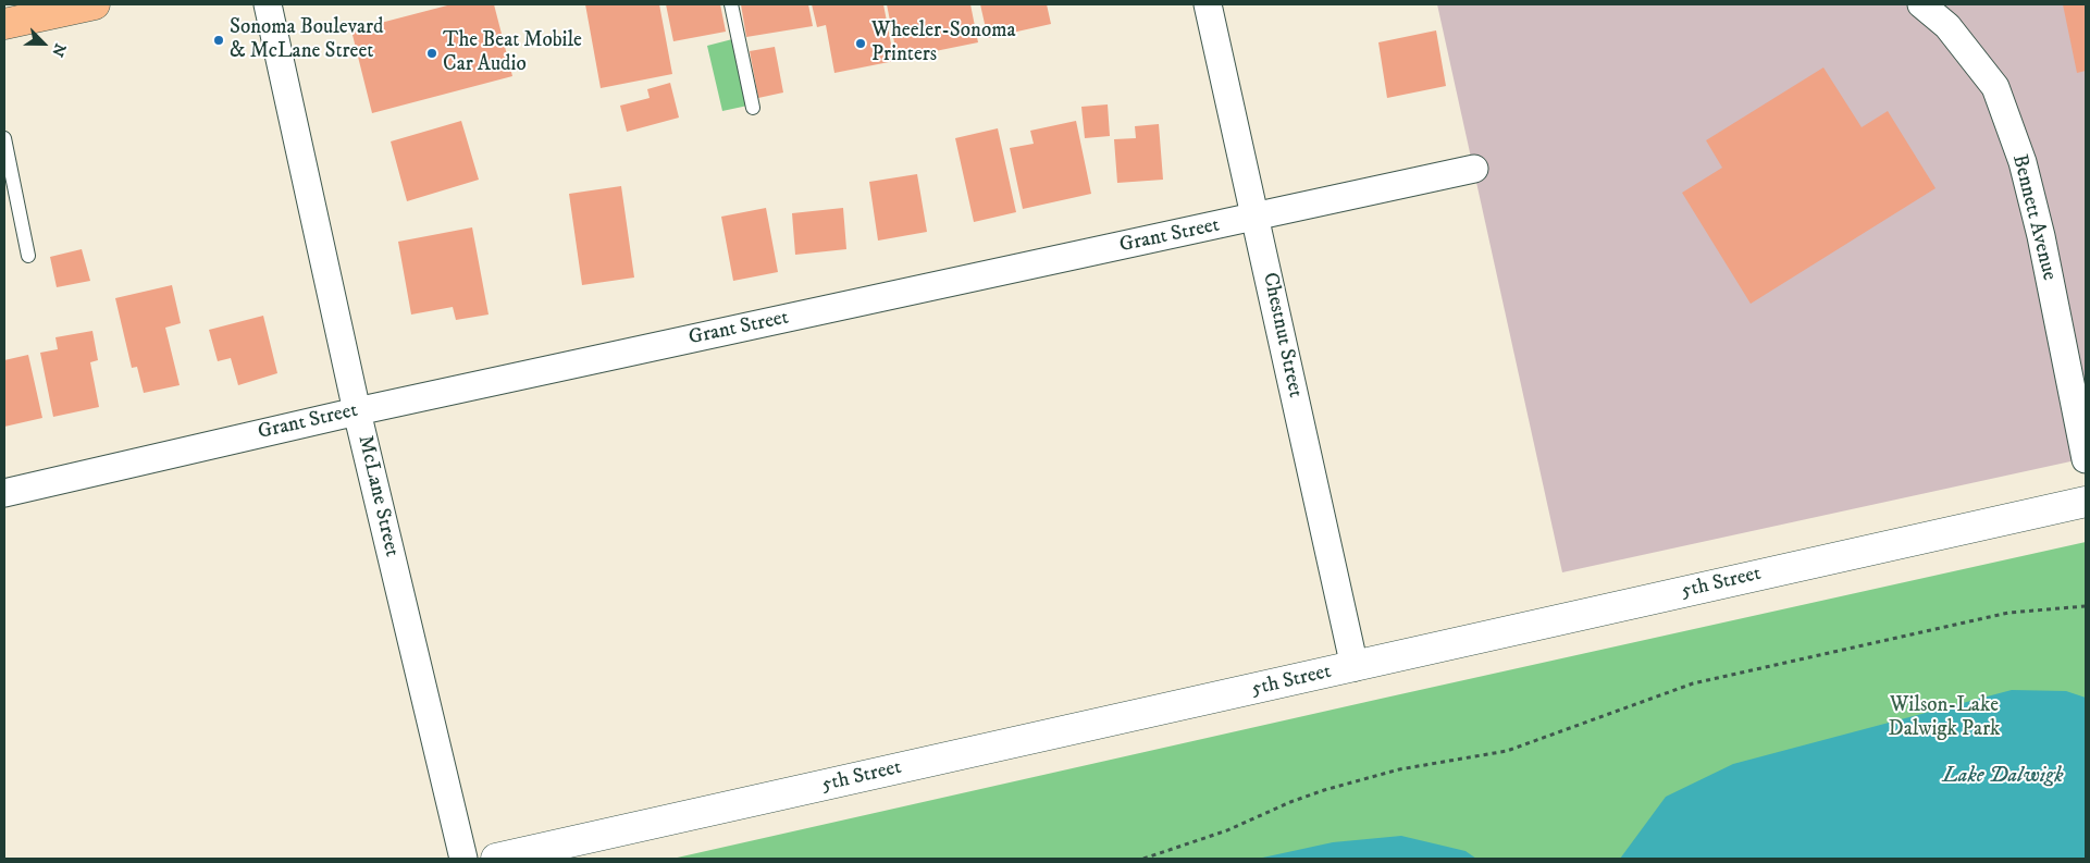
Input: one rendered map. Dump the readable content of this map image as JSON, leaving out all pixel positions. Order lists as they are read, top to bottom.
{
  "streets": {
    "street": [
      "Bennett Avenue",
      "Grant Street",
      "Chestnut Street",
      "McLane Street",
      "5th Street"
    ]
  },
  "crossings": [
    ["Grant Street", "Chestnut Street"],
    ["Grant Street", "McLane Street"],
    ["Chestnut Street", "5th Street"]
  ],
  "water": ["Lake Dalwigk"],
  "parks": ["Wilson-Lake Dalwigk Park"],
  "places": ["Sonoma Boulevard & McLane Street", "Wheeler-Sonoma Printers", "The Beat Mobile Car Audio"],
  "north": "bottom right"
}
